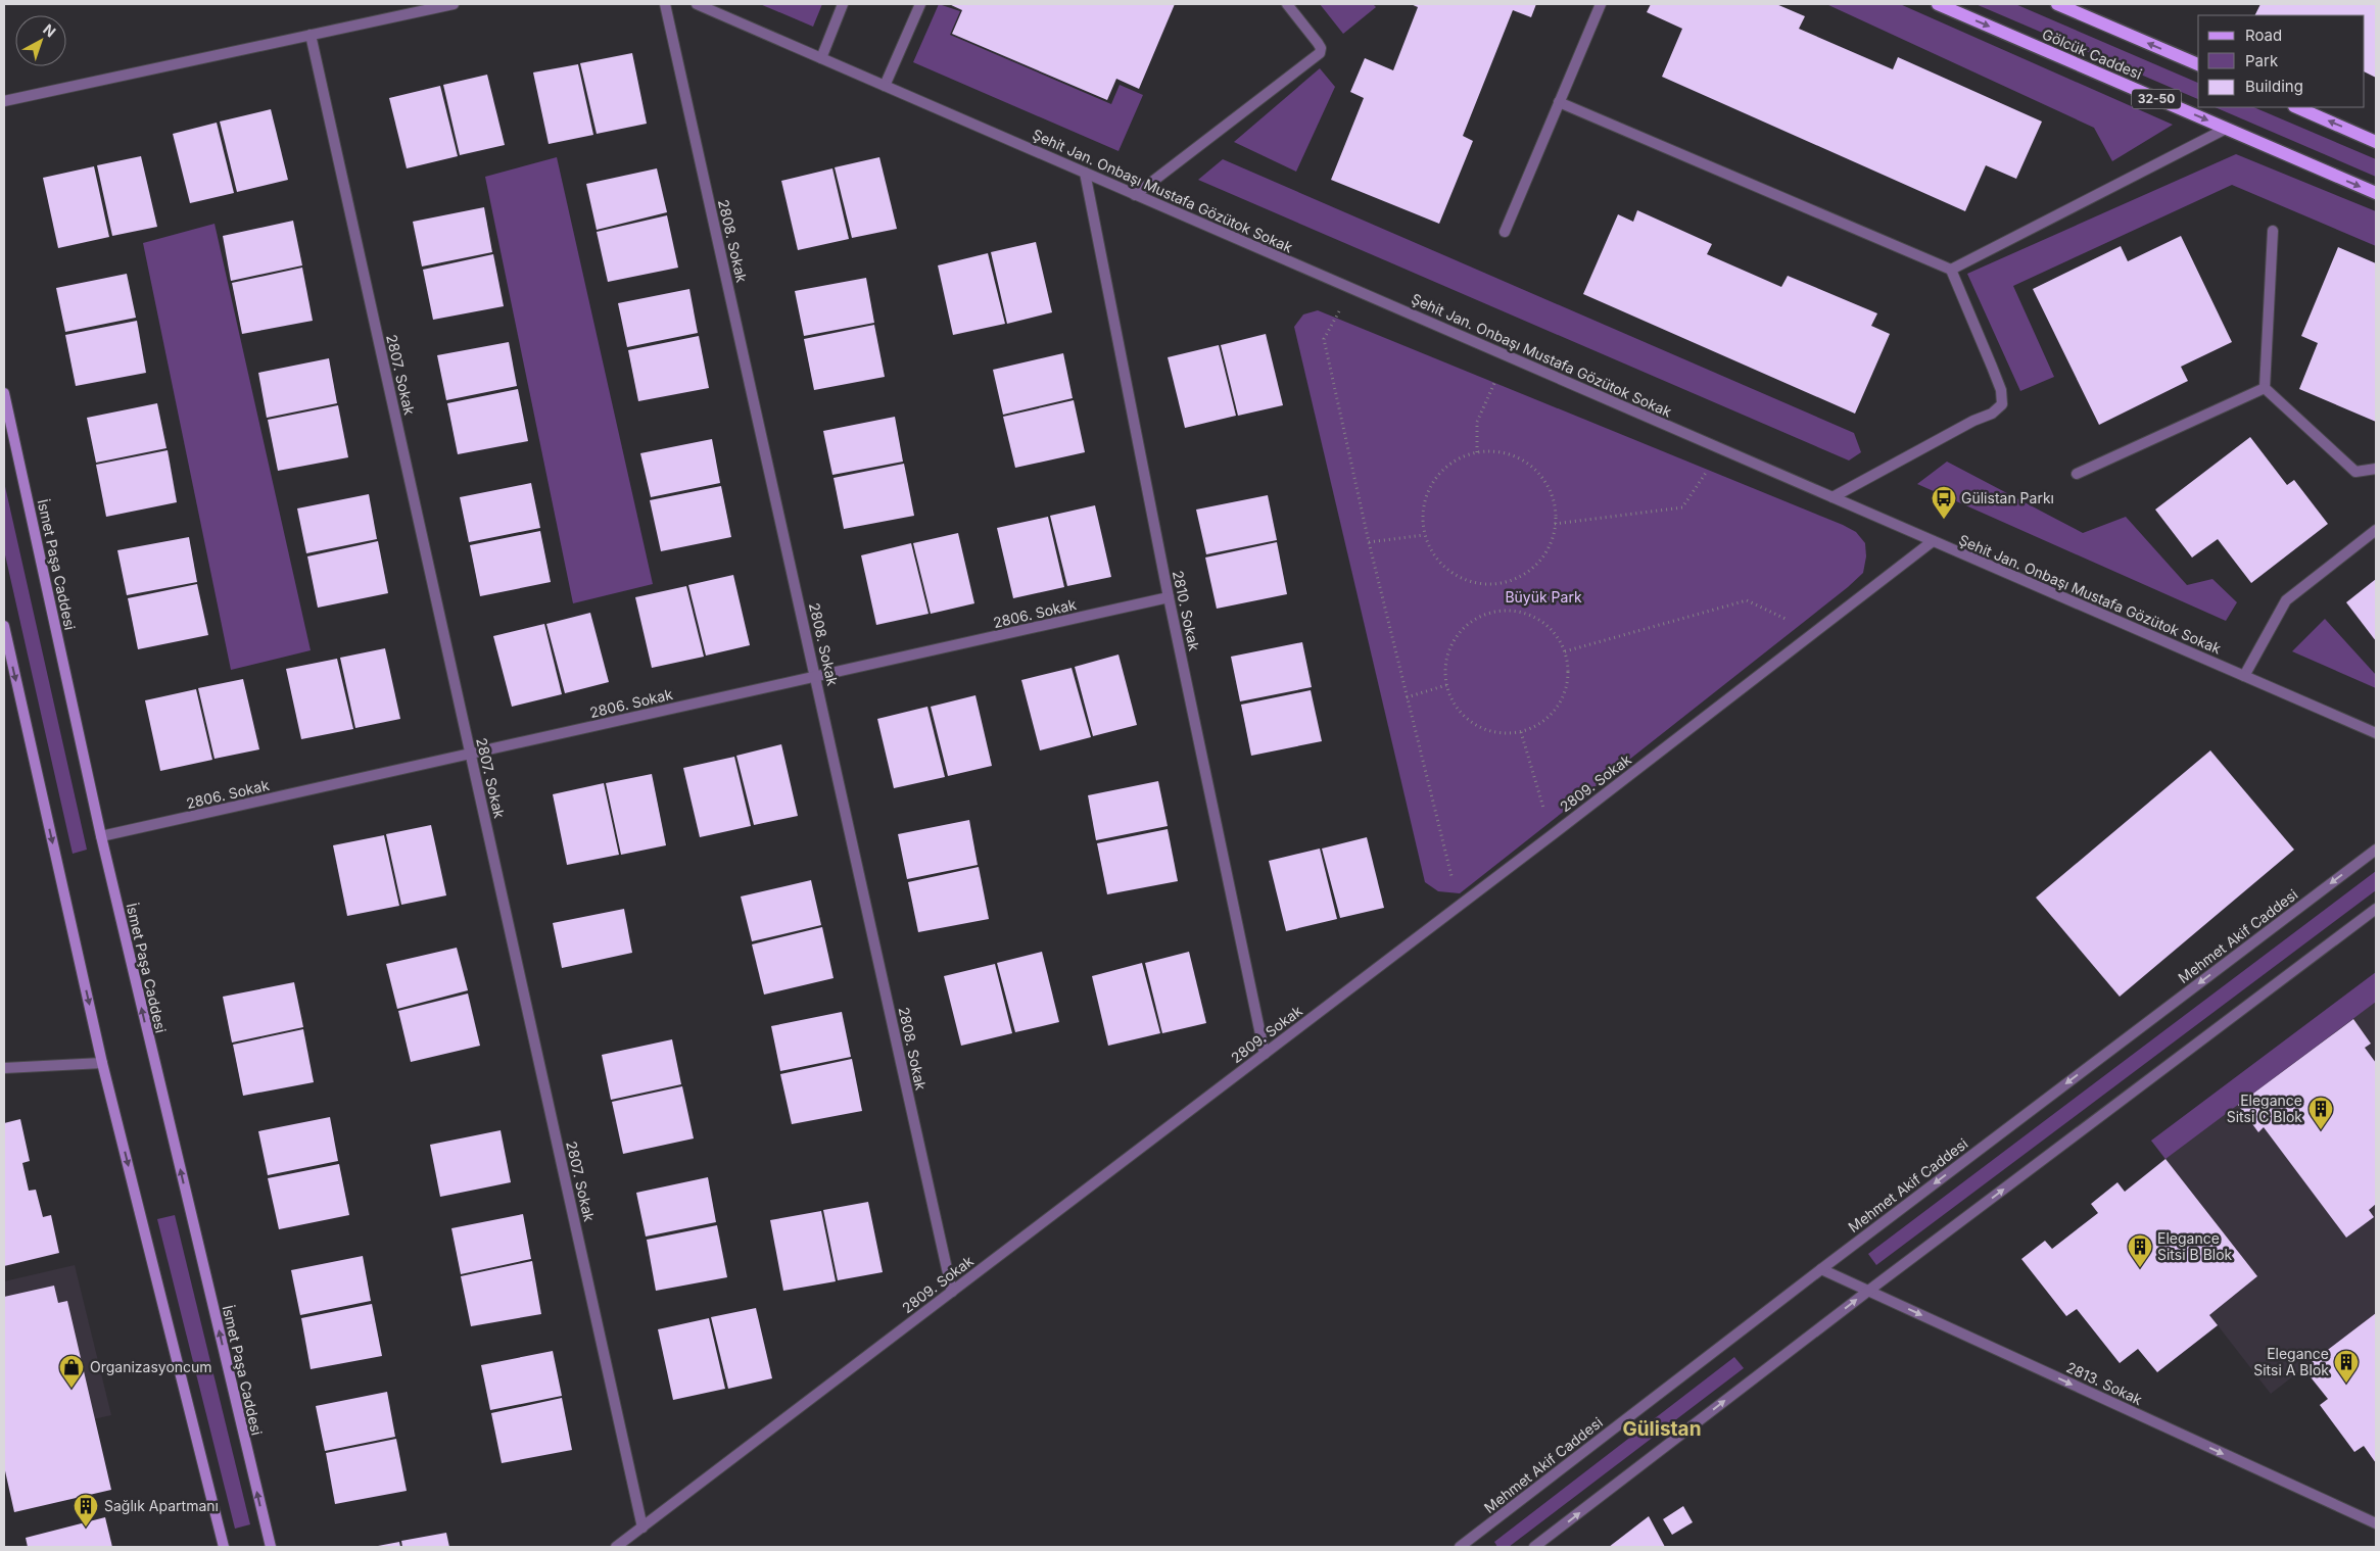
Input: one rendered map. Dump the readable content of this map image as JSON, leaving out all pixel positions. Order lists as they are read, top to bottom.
{
  "streets": {
    "main road": ["Gölcük Caddesi", "32-50", "İsmet Paşa Caddesi"],
    "street": [
      "Şehit Jan. Onbaşı Mustafa Gözütok Sokak",
      "2808. Sokak",
      "2807. Sokak",
      "2810. Sokak",
      "2806. Sokak",
      "2809. Sokak",
      "Mehmet Akif Caddesi",
      "2813. Sokak"
    ]
  },
  "crossings": [
    ["Şehit Jan. Onbaşı Mustafa Gözütok Sokak", "2810. Sokak"],
    ["Şehit Jan. Onbaşı Mustafa Gözütok Sokak", "2809. Sokak"],
    ["2808. Sokak", "2806. Sokak"],
    ["2808. Sokak", "2809. Sokak"],
    ["2807. Sokak", "2806. Sokak"],
    ["2807. Sokak", "2809. Sokak"],
    ["İsmet Paşa Caddesi", "2806. Sokak"],
    ["2810. Sokak", "2806. Sokak"],
    ["2810. Sokak", "2809. Sokak"],
    ["Mehmet Akif Caddesi", "2813. Sokak"]
  ],
  "one_way": ["2813. Sokak"],
  "districts": ["Gülistan"],
  "parks": ["Büyük Park"],
  "places": {
    "bus stop": ["Gülistan Parkı"],
    "building": [
      "Elegance Sitsi C Blok",
      "Elegance Sitsi B Blok",
      "Elegance Sitsi A Blok",
      "Sağlık Apartmanı"
    ],
    "shop": ["Organizasyoncum"]
  },
  "legend": ["Road", "Park", "Building"],
  "north": "top right"
}
